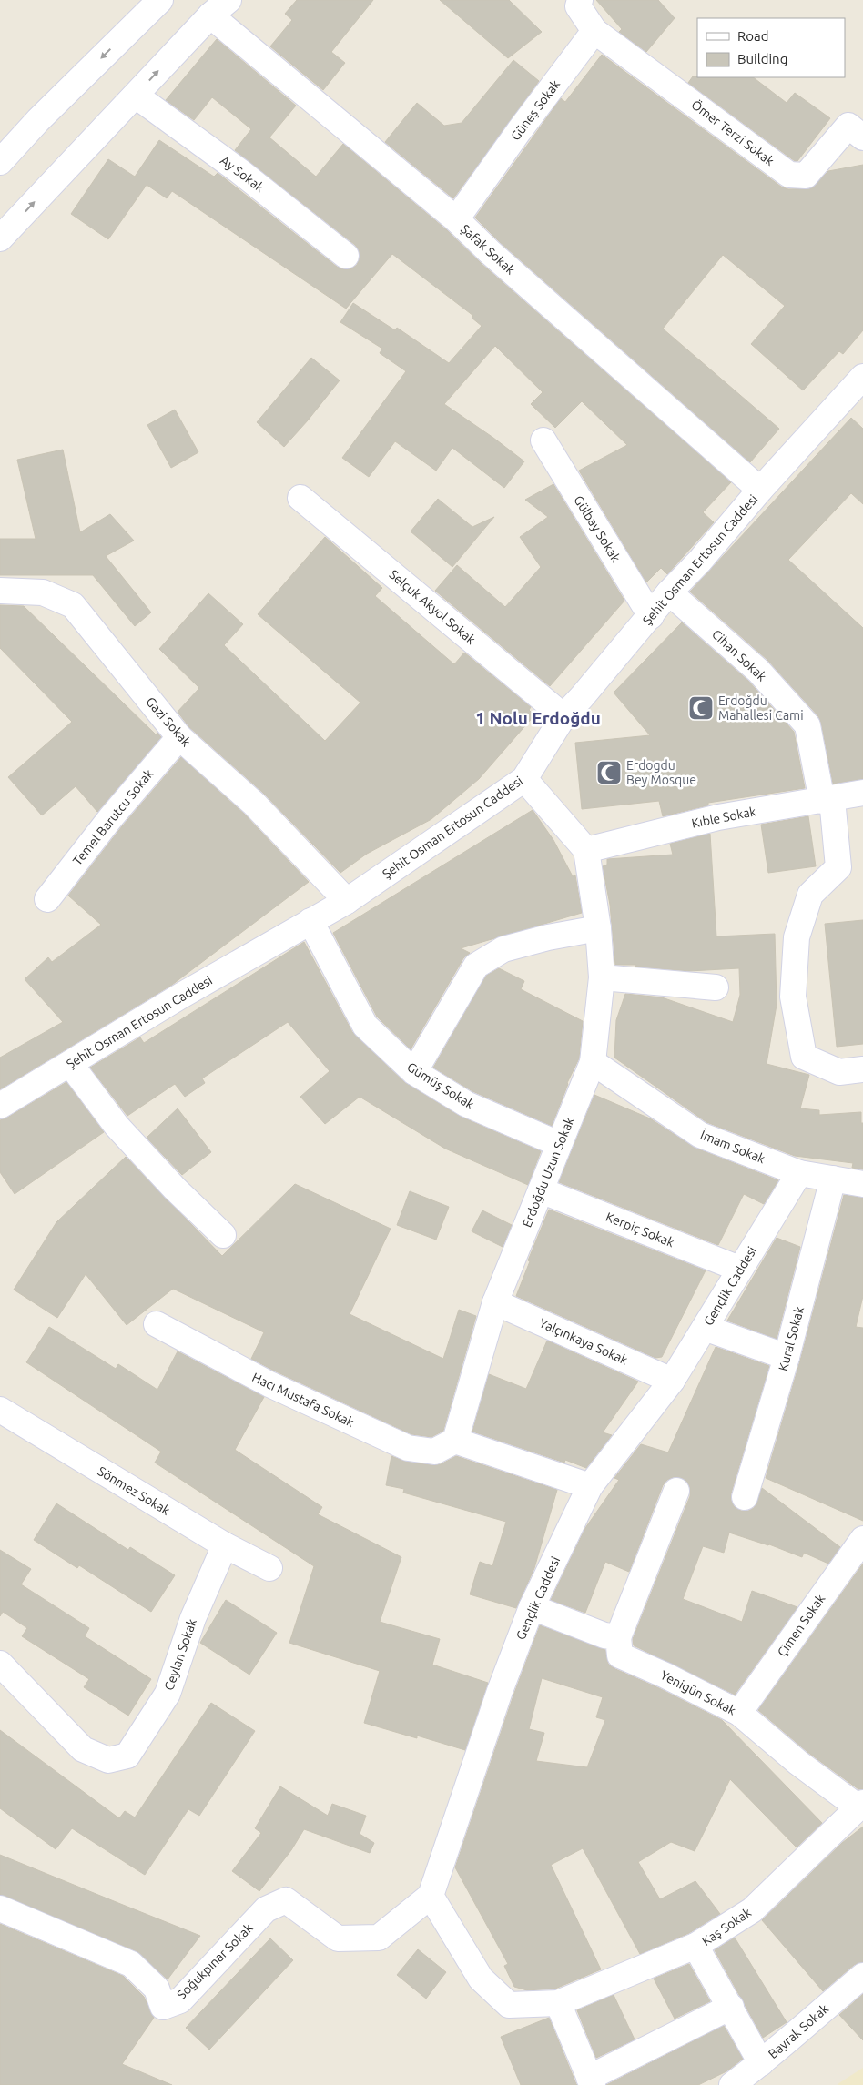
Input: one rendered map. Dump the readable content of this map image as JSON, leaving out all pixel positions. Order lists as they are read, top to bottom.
{
  "streets": {
    "street": [
      "Güneş Sokak",
      "Ömer Terzi Sokak",
      "Ay Sokak",
      "Şafak Sokak",
      "Gülbay Sokak",
      "Şehit Osman Ertosun Caddesi",
      "Selçuk Akyol Sokak",
      "Cihan Sokak",
      "Gazi Sokak",
      "Temel Barutcu Sokak",
      "Kıble Sokak",
      "Gümüş Sokak",
      "İmam Sokak",
      "Erdoğdu Uzun Sokak",
      "Kerpiç Sokak",
      "Gençlik Caddesi",
      "Kural Sokak",
      "Yalçınkaya Sokak",
      "Hacı Mustafa Sokak",
      "Sönmez Sokak",
      "Çimen Sokak",
      "Ceylan Sokak",
      "Yenigün Sokak",
      "Kaş Sokak",
      "Soğukpınar Sokak",
      "Bayrak Sokak"
    ]
  },
  "crossings": [
    ["Güneş Sokak", "Ömer Terzi Sokak"],
    ["Güneş Sokak", "Şafak Sokak"],
    ["Şafak Sokak", "Şehit Osman Ertosun Caddesi"],
    ["Gülbay Sokak", "Şehit Osman Ertosun Caddesi"],
    ["Şehit Osman Ertosun Caddesi", "Selçuk Akyol Sokak"],
    ["Şehit Osman Ertosun Caddesi", "Cihan Sokak"],
    ["Şehit Osman Ertosun Caddesi", "Gazi Sokak"],
    ["Şehit Osman Ertosun Caddesi", "Gümüş Sokak"],
    ["Cihan Sokak", "Kıble Sokak"],
    ["Gazi Sokak", "Temel Barutcu Sokak"],
    ["Kıble Sokak", "Erdoğdu Uzun Sokak"],
    ["Gümüş Sokak", "Erdoğdu Uzun Sokak"],
    ["İmam Sokak", "Erdoğdu Uzun Sokak"],
    ["İmam Sokak", "Gençlik Caddesi"],
    ["İmam Sokak", "Kural Sokak"],
    ["Erdoğdu Uzun Sokak", "Kerpiç Sokak"],
    ["Erdoğdu Uzun Sokak", "Yalçınkaya Sokak"],
    ["Erdoğdu Uzun Sokak", "Hacı Mustafa Sokak"],
    ["Kerpiç Sokak", "Gençlik Caddesi"],
    ["Gençlik Caddesi", "Yalçınkaya Sokak"],
    ["Gençlik Caddesi", "Soğukpınar Sokak"],
    ["Sönmez Sokak", "Ceylan Sokak"],
    ["Çimen Sokak", "Yenigün Sokak"],
    ["Yenigün Sokak", "Kaş Sokak"]
  ],
  "districts": ["1 Nolu Erdoğdu"],
  "places": {
    "mosque": ["Erdoğdu Mahallesi Cami", "Erdogdu Bey Mosque"]
  },
  "legend": ["Road", "Building"]
}
